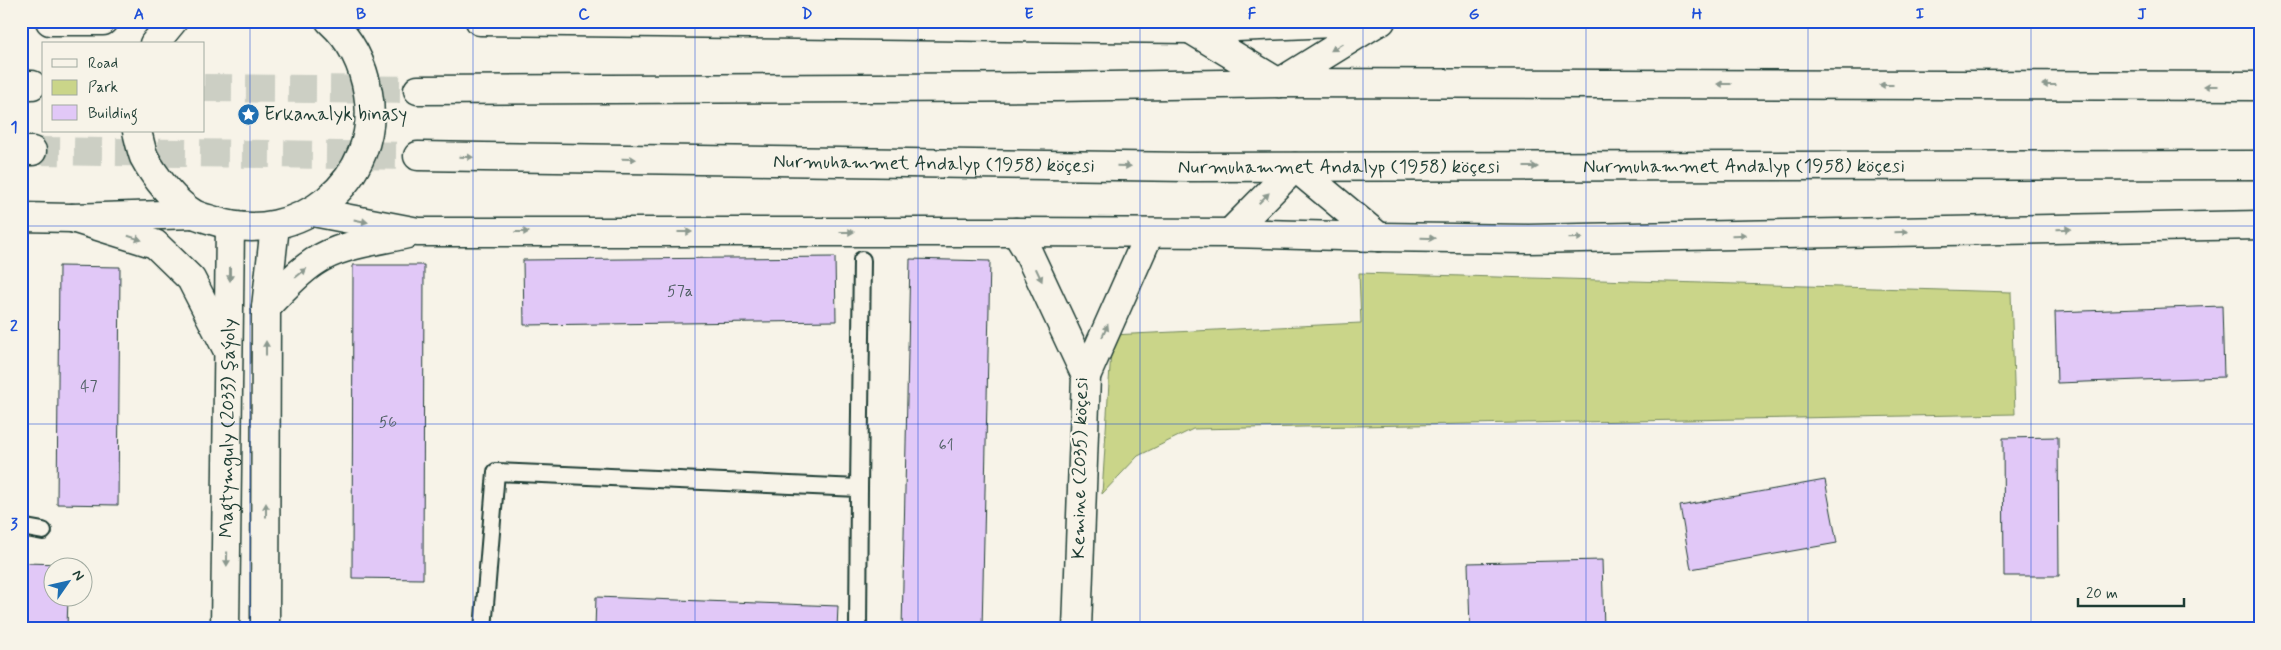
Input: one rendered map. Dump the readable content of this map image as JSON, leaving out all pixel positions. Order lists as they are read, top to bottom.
{
  "streets": {
    "main road": ["Nurmuhammet Andalyp (1958) köçesi", "Magtymguly (2033) şaýoly", "Kemine (2035) köçesi"]
  },
  "one_way": ["Kemine (2035) köçesi"],
  "places": {
    "place": ["Erkanalyk binasy"]
  },
  "house_numbers": [
    "57a",
    "47",
    "56",
    "61"
  ],
  "legend": ["Road", "Park", "Building"],
  "scale_bar": "20 m",
  "north": "top right",
  "grid": {
    "columns": [
      "A",
      "B",
      "C",
      "D",
      "E",
      "F",
      "G",
      "H",
      "I",
      "J"
    ],
    "rows": ["1", "2", "3"]
  }
}
